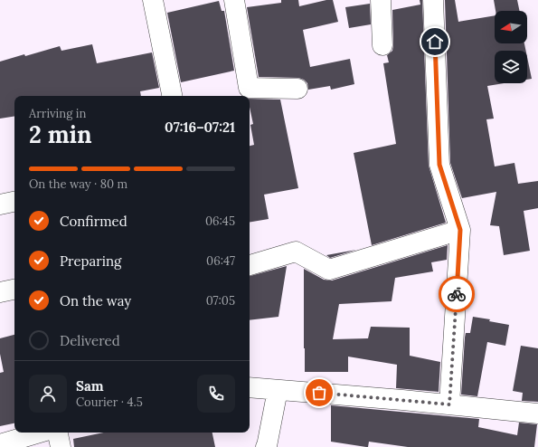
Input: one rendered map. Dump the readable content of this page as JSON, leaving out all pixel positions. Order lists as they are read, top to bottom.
{
  "north": "left",
  "page": {
    "heading": ["2 min", "Arriving in", "07:16–07:21"],
    "panel": ["Sam", "Courier · 4.5"],
    "bar": "On the way · 80 m",
    "list": [
      ["Confirmed", "06:45"],
      ["Preparing", "06:47"],
      ["On the way", "07:05"],
      "Delivered"
    ]
  }
}
